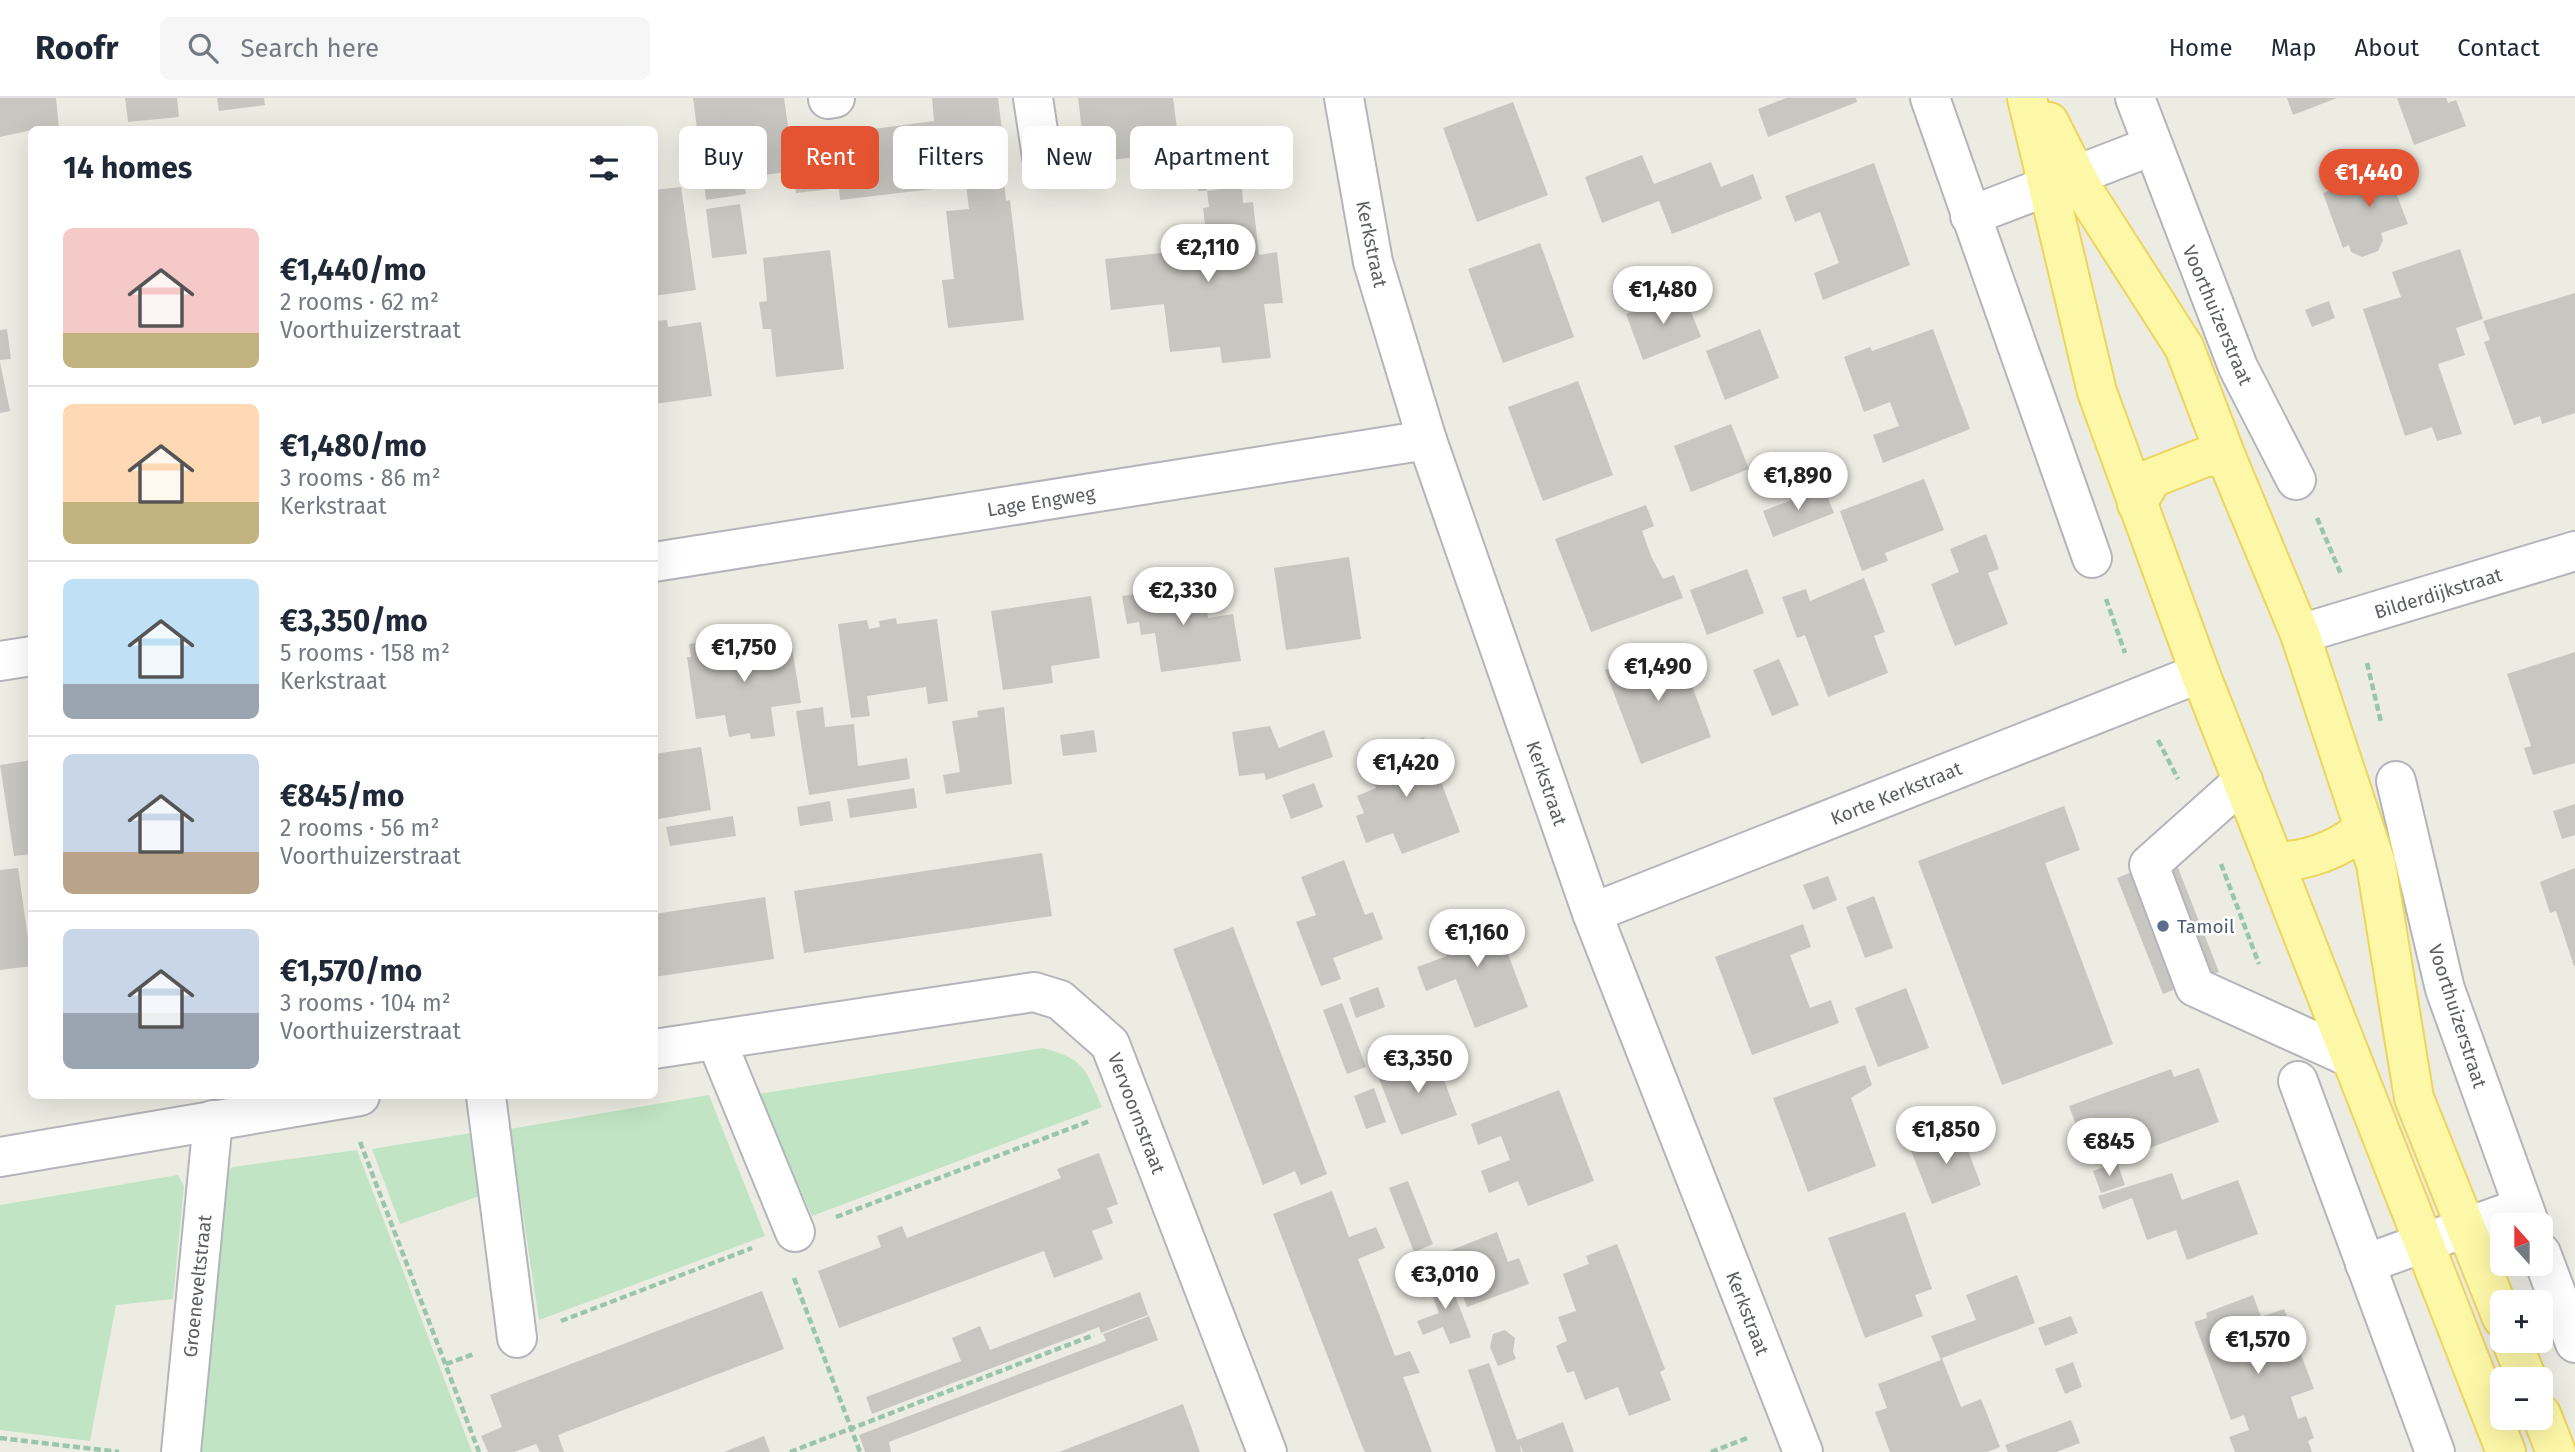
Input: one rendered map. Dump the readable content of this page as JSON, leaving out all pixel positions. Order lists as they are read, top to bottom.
{
  "streets": {
    "street": [
      "Kerkstraat",
      "Voorthuizerstraat",
      "Lage Engweg",
      "Bilderdijkstraat",
      "Korte Kerkstraat",
      "Vervoornstraat",
      "Groeneveltstraat"
    ]
  },
  "crossings": [
    ["Kerkstraat", "Lage Engweg"],
    ["Kerkstraat", "Korte Kerkstraat"]
  ],
  "places": ["Tamoil"],
  "north": "top",
  "page": {
    "header": "Roofr",
    "search": "Search here",
    "nav": [
      "Home",
      "Map",
      "About",
      "Contact"
    ],
    "chip": [
      "Buy",
      "Rent",
      "Filters",
      "New",
      "Apartment"
    ],
    "heading": "14 homes",
    "price": [
      "€1,440",
      "€2,110",
      "€1,480",
      "€1,890",
      "€2,330",
      "€1,750",
      "€1,490",
      "€1,420",
      "€1,160",
      "€3,350",
      "€1,850",
      "€845",
      "€3,010",
      "€1,570"
    ],
    "list": [
      {
        "name": "€1,440/mo",
        "note": "2 rooms · 62 m² · Voorthuizerstraat"
      },
      {
        "name": "€1,480/mo",
        "note": "3 rooms · 86 m² · Kerkstraat"
      },
      {
        "name": "€3,350/mo",
        "note": "5 rooms · 158 m² · Kerkstraat"
      },
      {
        "name": "€845/mo",
        "note": "2 rooms · 56 m² · Voorthuizerstraat"
      },
      {
        "name": "€1,570/mo",
        "note": "3 rooms · 104 m² · Voorthuizerstraat"
      }
    ],
    "map_buttons": ["+", "−"]
  }
}
